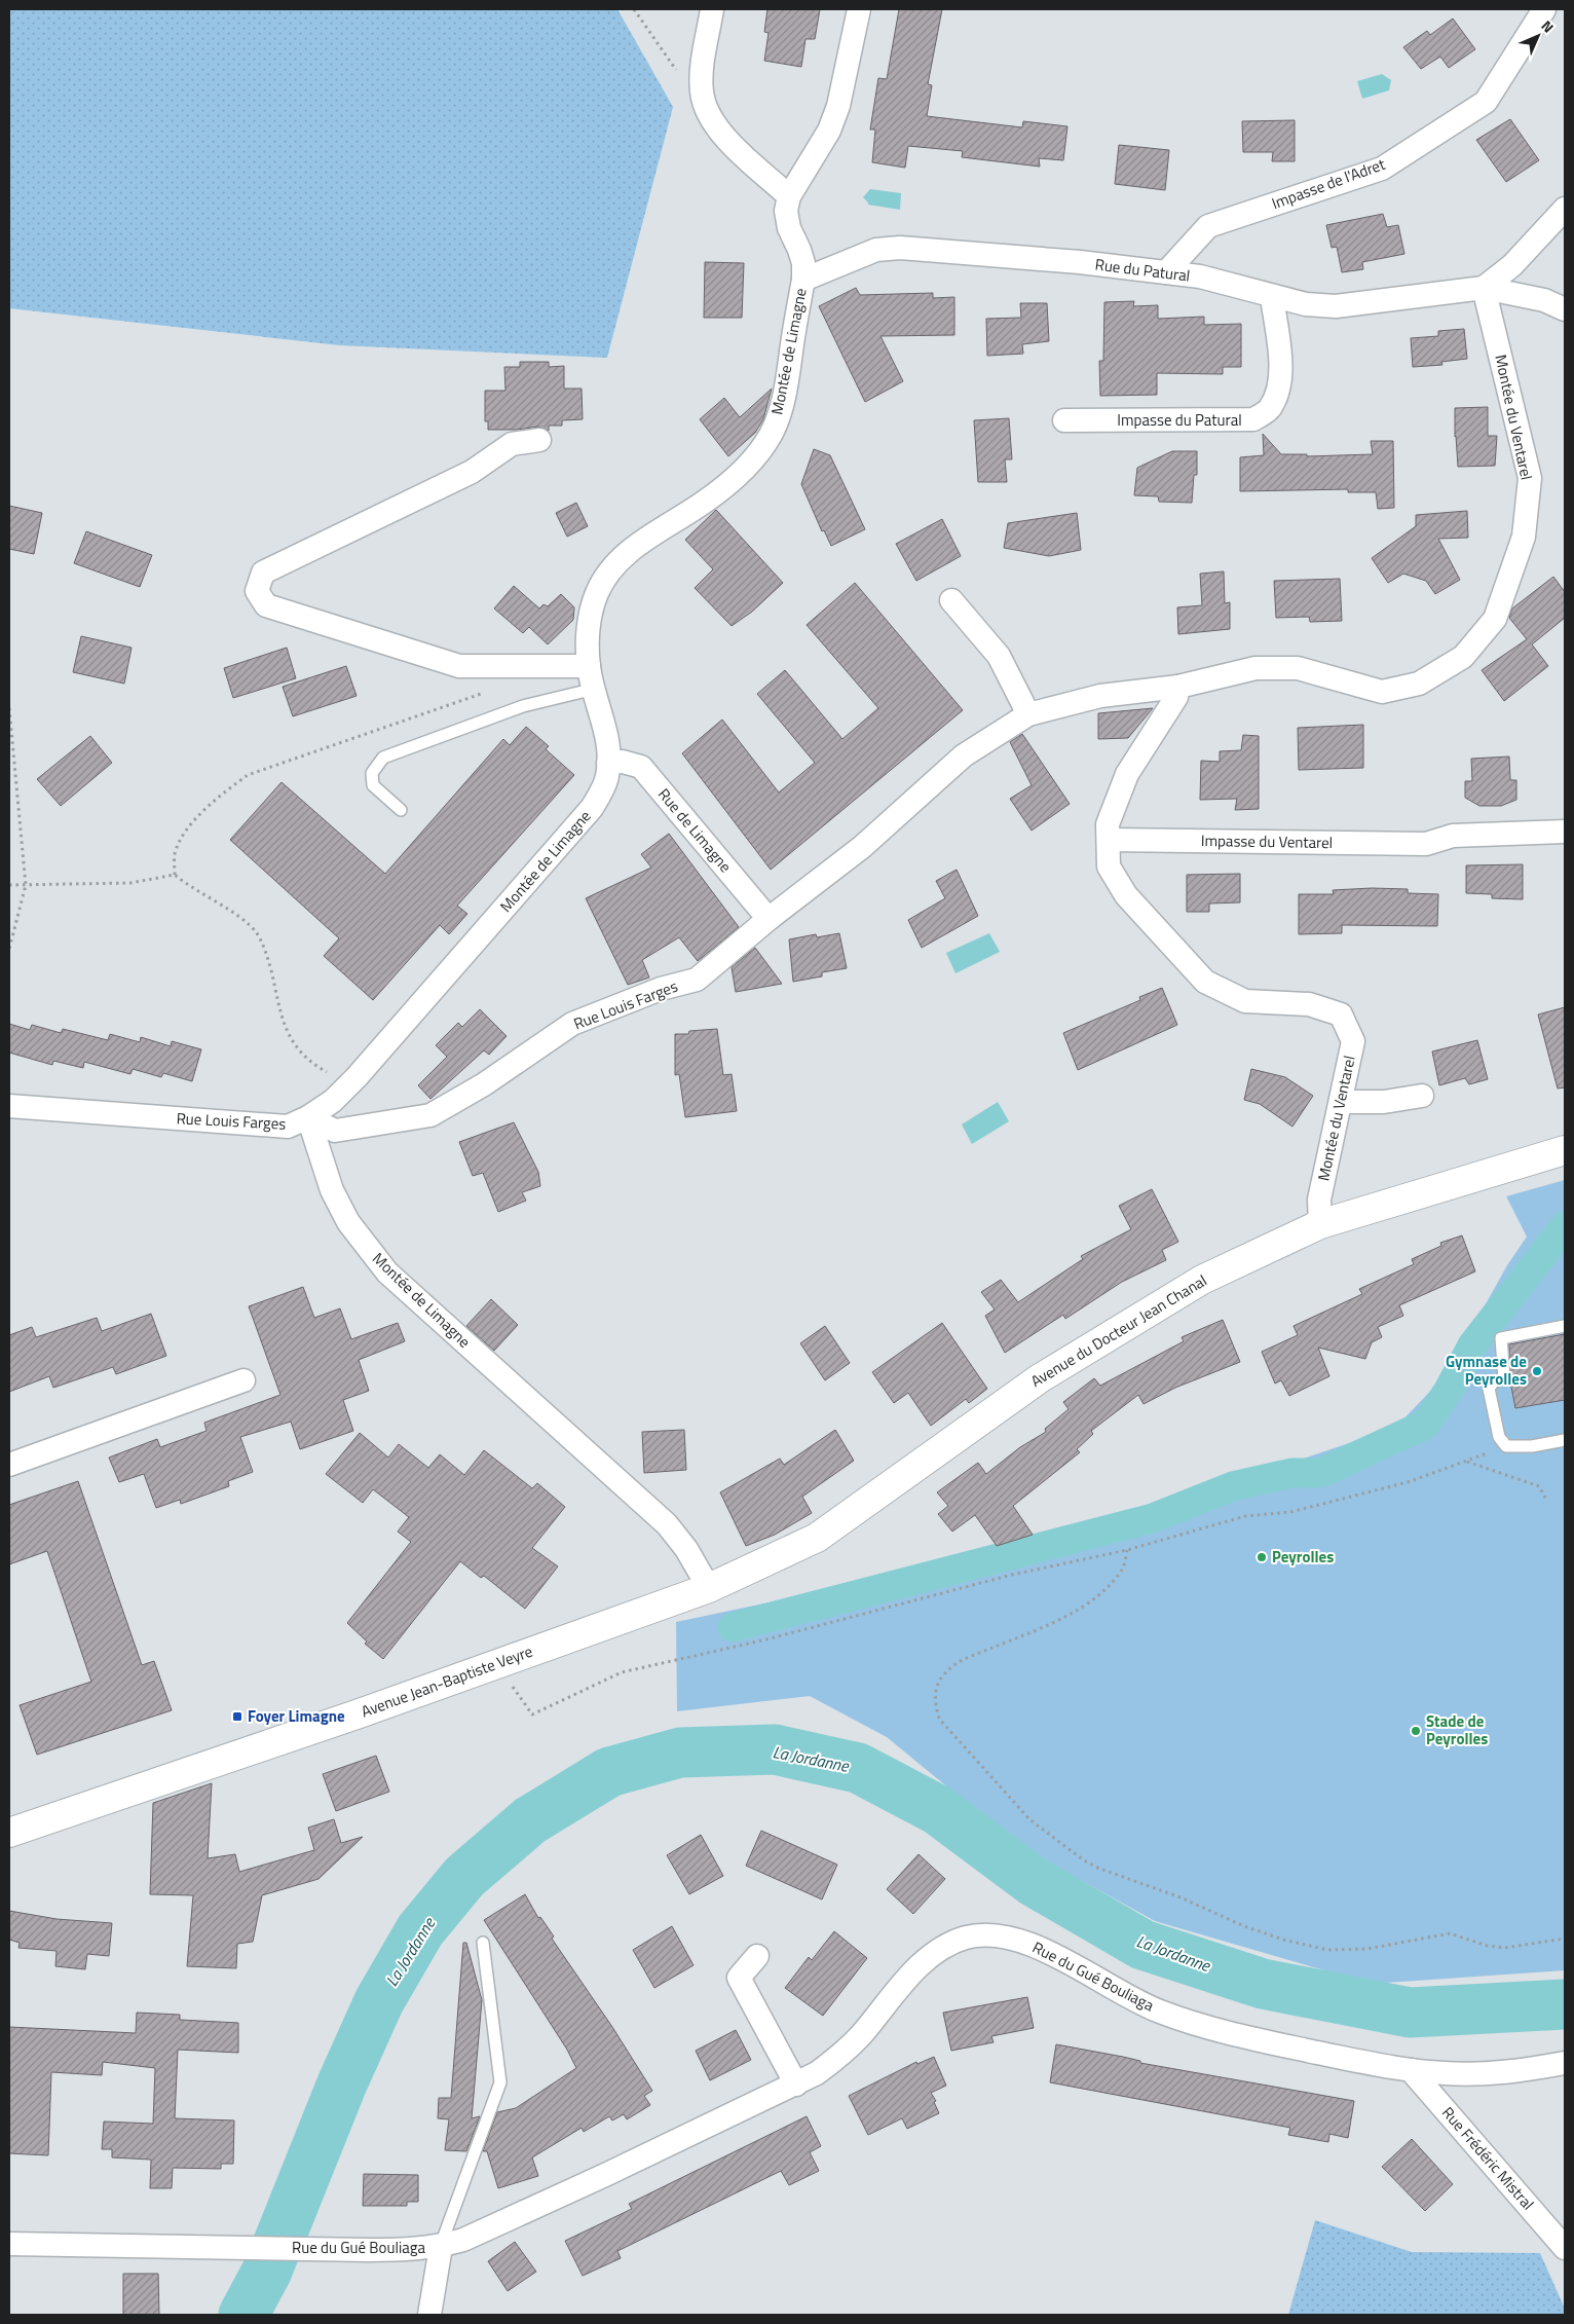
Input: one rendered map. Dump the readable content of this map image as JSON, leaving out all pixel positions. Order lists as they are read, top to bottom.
{
  "streets": {
    "main road": ["Avenue du Docteur Jean Chanal", "Avenue Jean-Baptiste Veyre"],
    "street": [
      "Impasse de l'Adret",
      "Rue du Patural",
      "Montée de Limagne",
      "Montée du Ventarel",
      "Impasse du Patural",
      "Rue de Limagne",
      "Impasse du Ventarel",
      "Rue Louis Farges",
      "Rue du Gué Bouliaga",
      "Rue Frédéric Mistral"
    ]
  },
  "crossings": [
    ["Impasse de l'Adret", "Rue du Patural"],
    ["Rue du Patural", "Montée de Limagne"],
    ["Rue du Patural", "Montée du Ventarel"],
    ["Rue du Patural", "Impasse du Patural"],
    ["Montée de Limagne", "Rue de Limagne"],
    ["Montée de Limagne", "Rue Louis Farges"],
    ["Montée de Limagne", "Avenue du Docteur Jean Chanal"],
    ["Montée de Limagne", "Avenue Jean-Baptiste Veyre"],
    ["Montée du Ventarel", "Impasse du Ventarel"],
    ["Montée du Ventarel", "Rue Louis Farges"],
    ["Montée du Ventarel", "Avenue du Docteur Jean Chanal"],
    ["Rue de Limagne", "Rue Louis Farges"],
    ["Avenue du Docteur Jean Chanal", "Avenue Jean-Baptiste Veyre"],
    ["Rue du Gué Bouliaga", "Rue Frédéric Mistral"]
  ],
  "water": ["La Jordanne"],
  "places": {
    "other": ["Gymnase de Peyrolles", "Peyrolles", "Stade de Peyrolles"],
    "transit": ["Foyer Limagne"]
  },
  "north": "top right"
}
